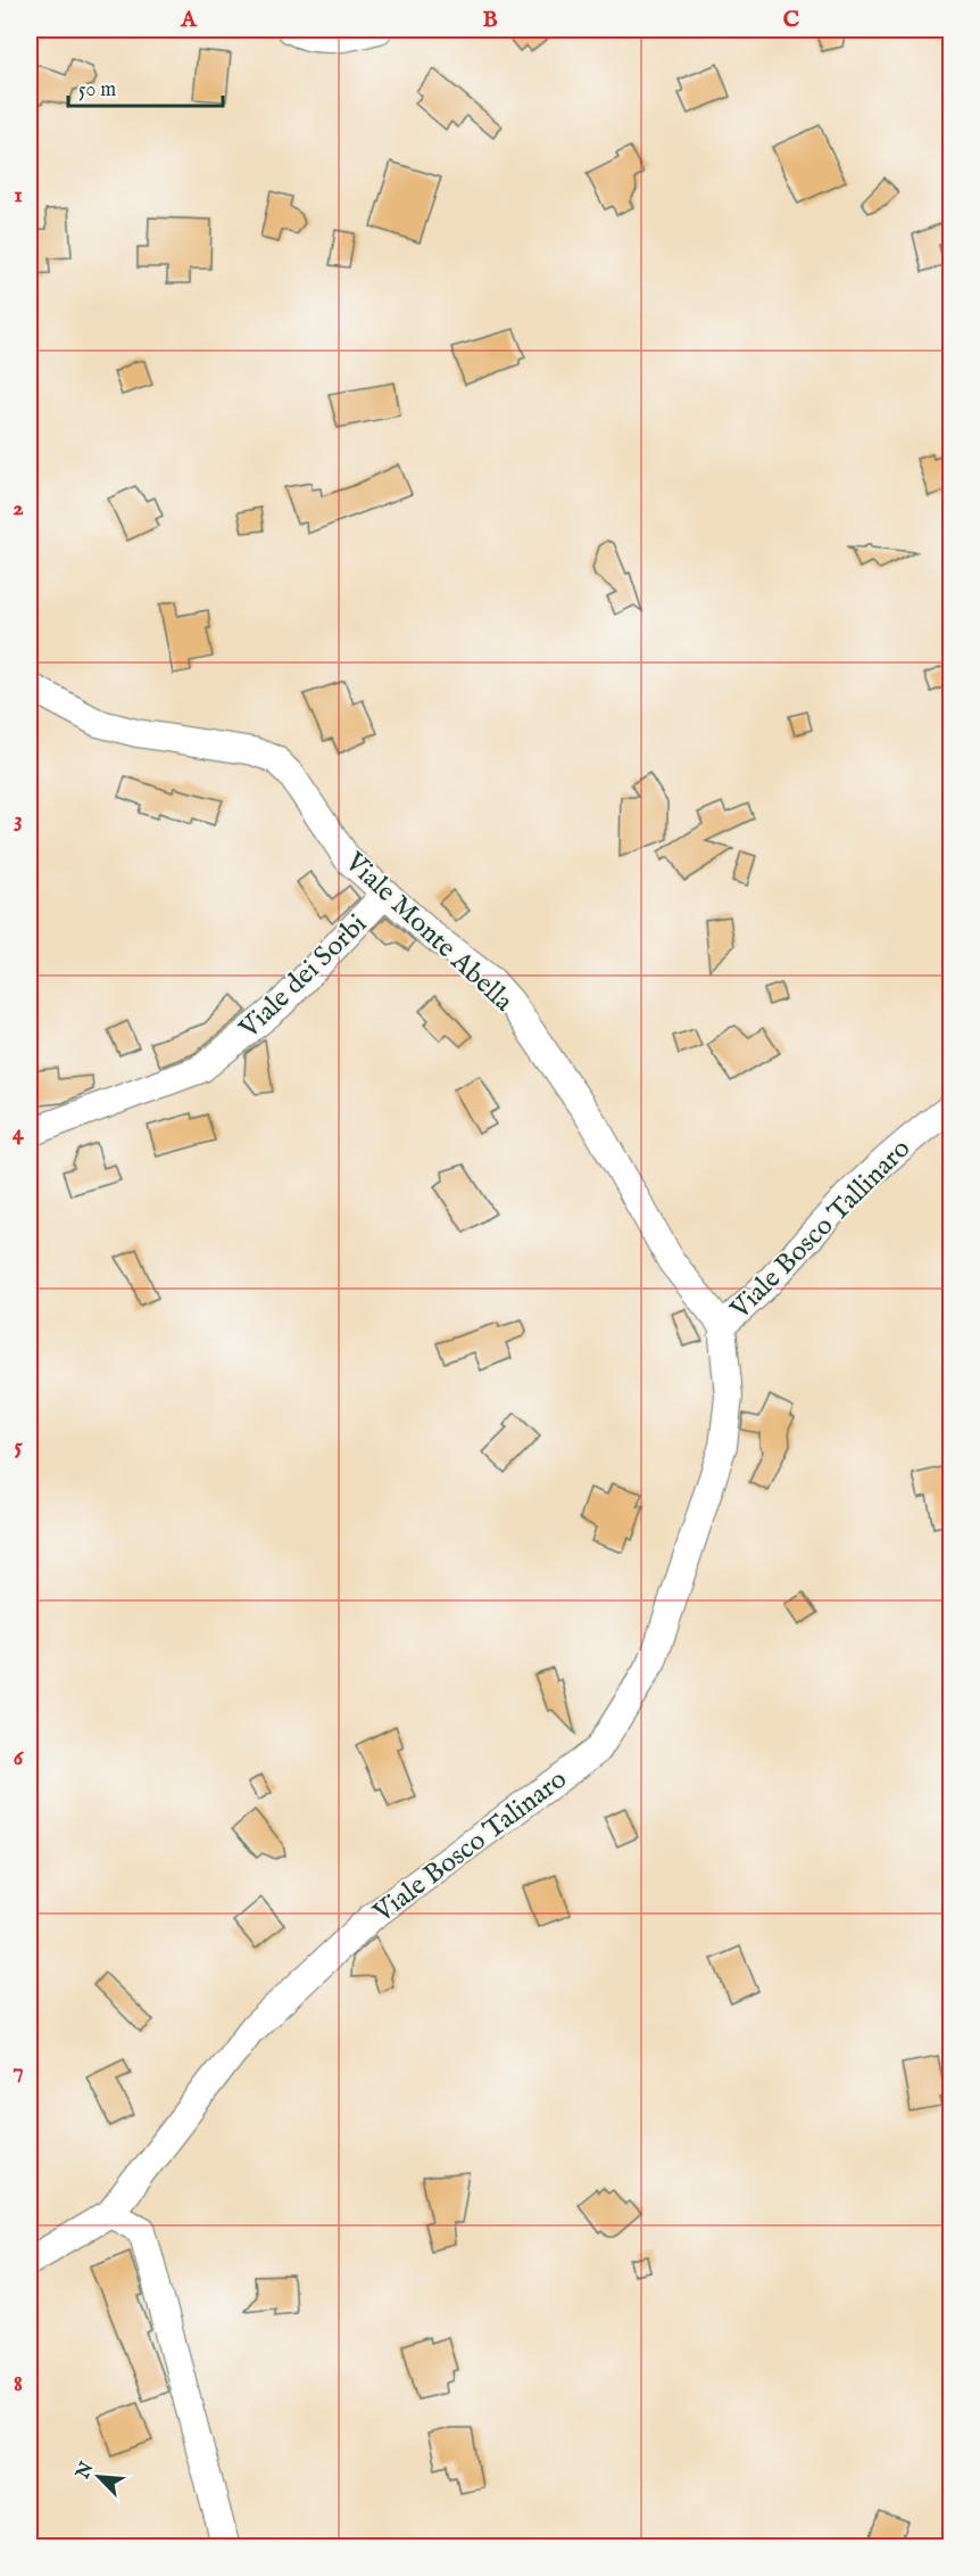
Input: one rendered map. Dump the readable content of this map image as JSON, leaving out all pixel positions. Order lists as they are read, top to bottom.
{
  "streets": {
    "street": [
      "Viale Monte Abella",
      "Viale dei Sorbi",
      "Viale Bosco Tallinaro",
      "Viale Bosco Talinaro"
    ]
  },
  "crossings": [
    ["Viale Monte Abella", "Viale dei Sorbi"],
    ["Viale Monte Abella", "Viale Bosco Tallinaro"],
    ["Viale Monte Abella", "Viale Bosco Talinaro"],
    ["Viale Bosco Tallinaro", "Viale Bosco Talinaro"]
  ],
  "scale_bar": "50 m",
  "north": "top left",
  "grid": {
    "columns": ["A", "B", "C"],
    "rows": [
      "1",
      "2",
      "3",
      "4",
      "5",
      "6",
      "7",
      "8"
    ]
  }
}
